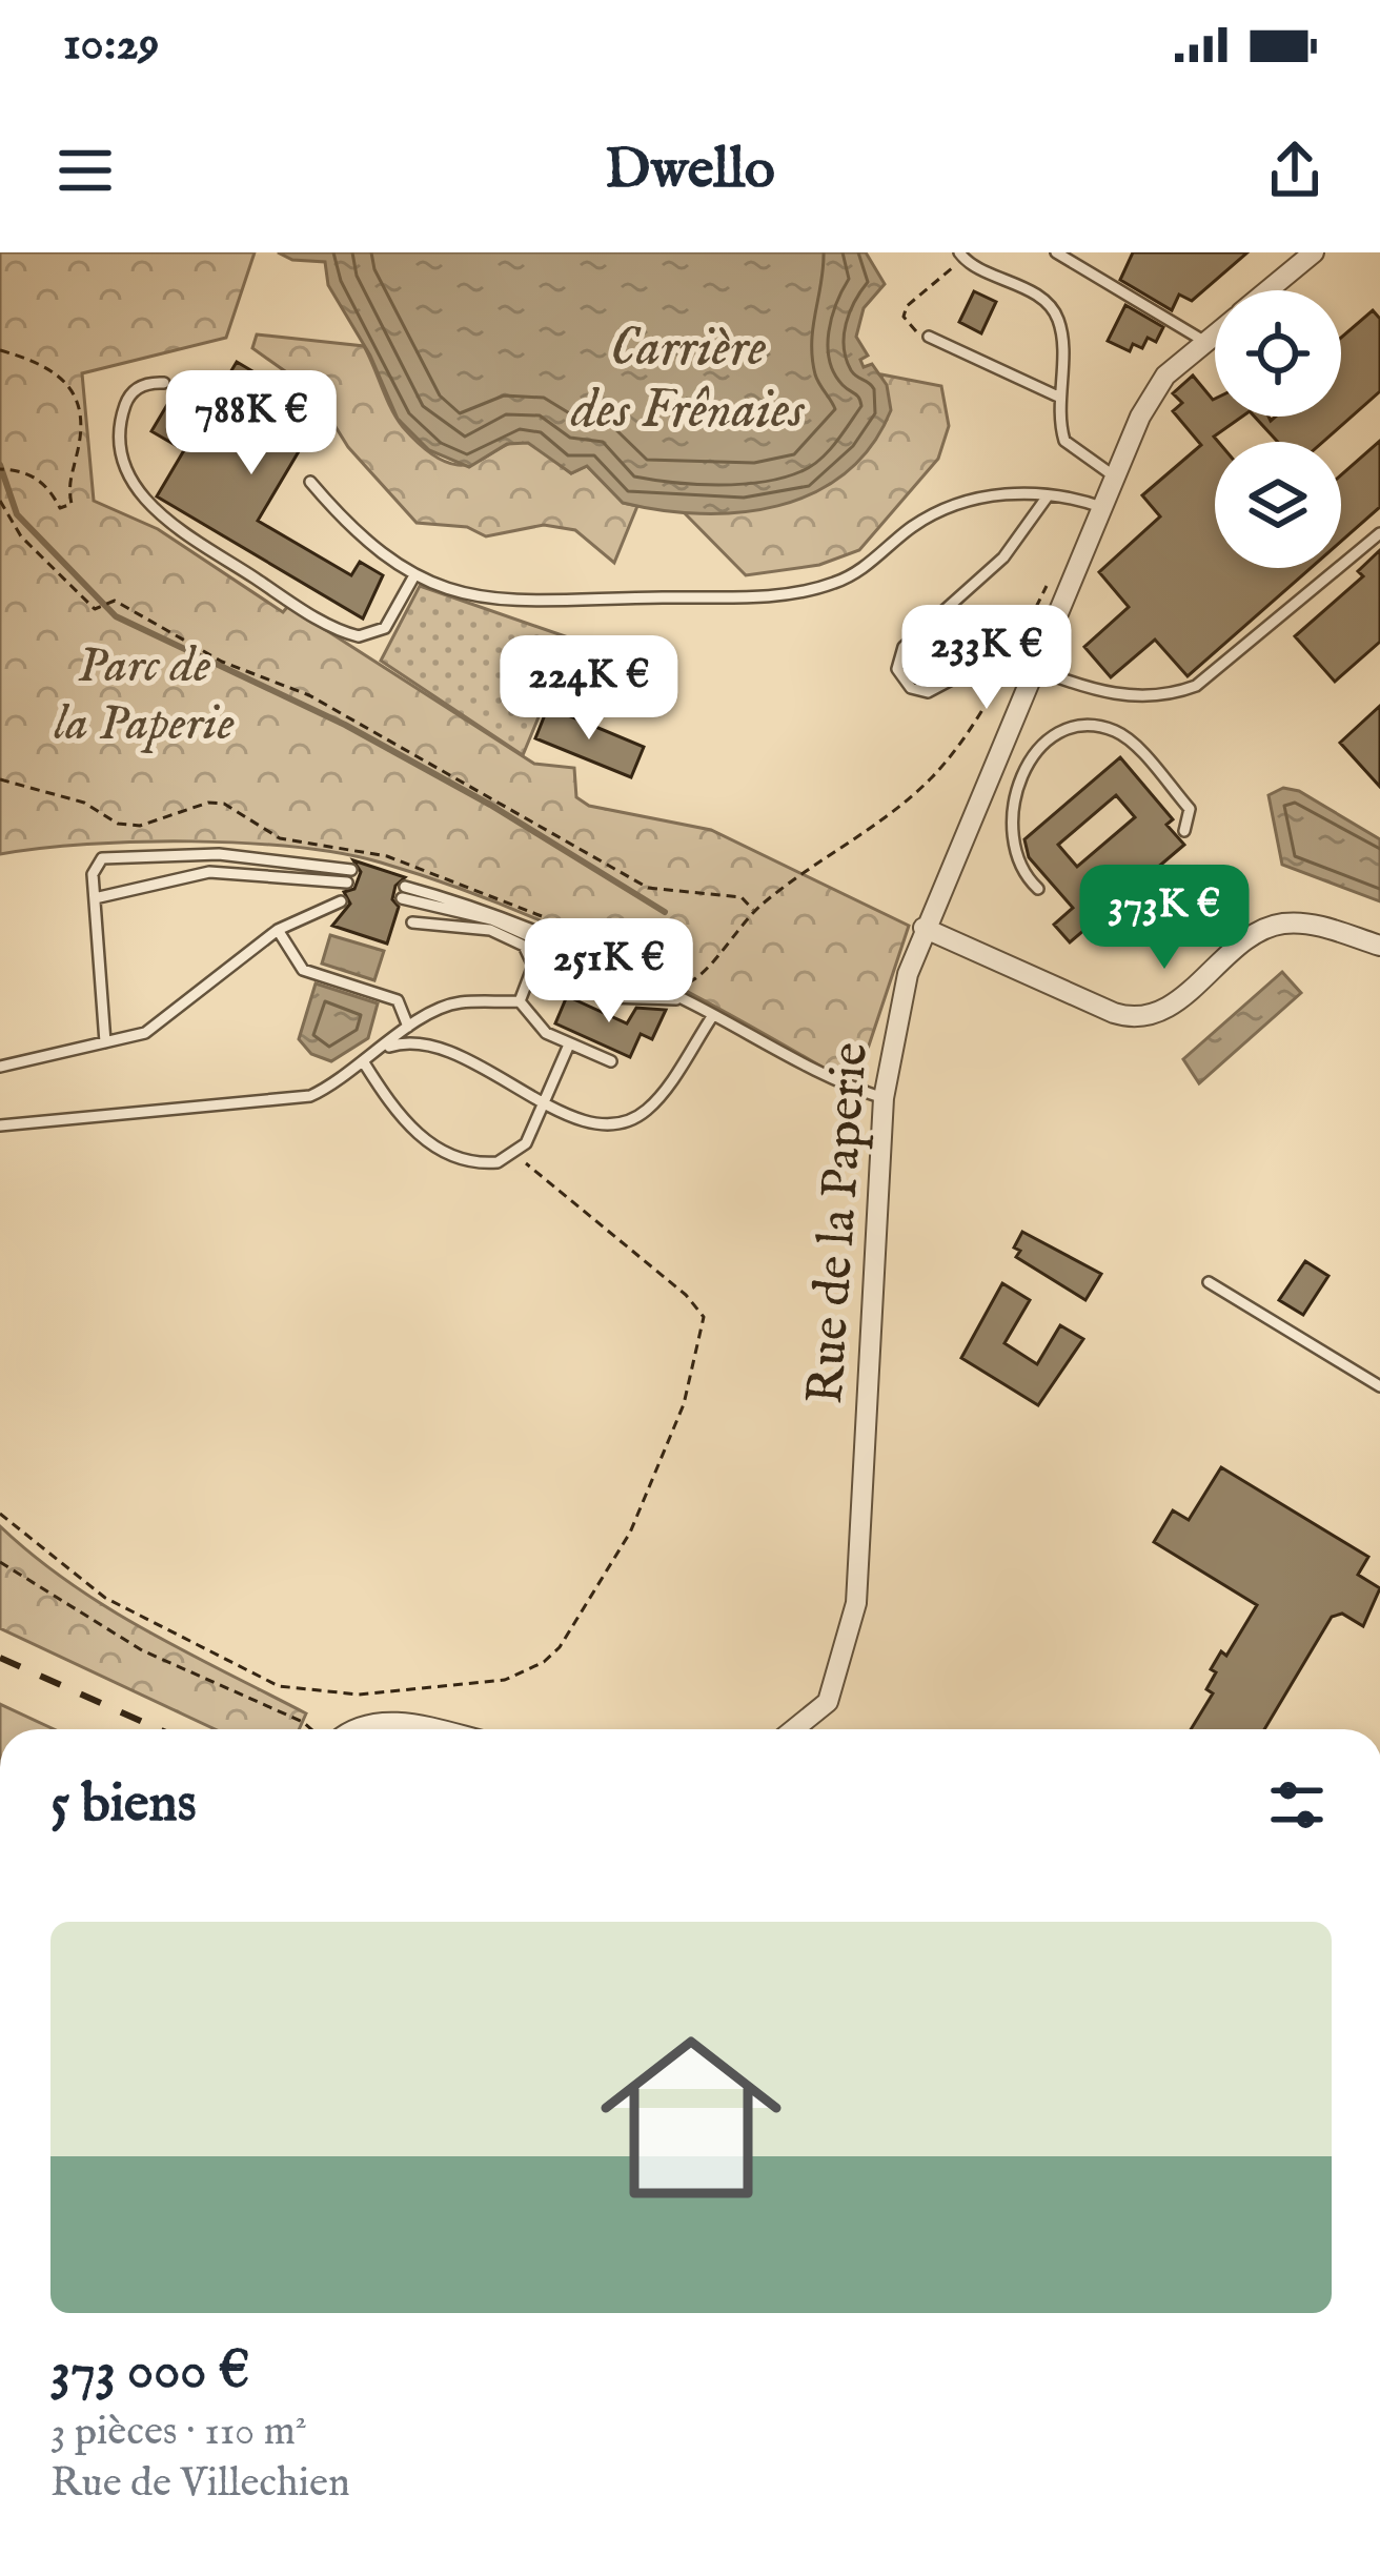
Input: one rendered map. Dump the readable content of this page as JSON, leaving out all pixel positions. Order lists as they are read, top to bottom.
{
  "streets": {
    "street": ["Rue de la Paperie"]
  },
  "water": ["Carrière des Frênaies"],
  "parks": ["Parc de la Paperie"],
  "page": {
    "status": "10:29",
    "header": "Dwello",
    "price": [
      "788K €",
      "233K €",
      "224K €",
      "373K €",
      "251K €"
    ],
    "heading": "5 biens",
    "list": [
      {
        "name": "373 000 €",
        "note": "3 pièces · 110 m² · Rue de Villechien"
      }
    ]
  }
}
